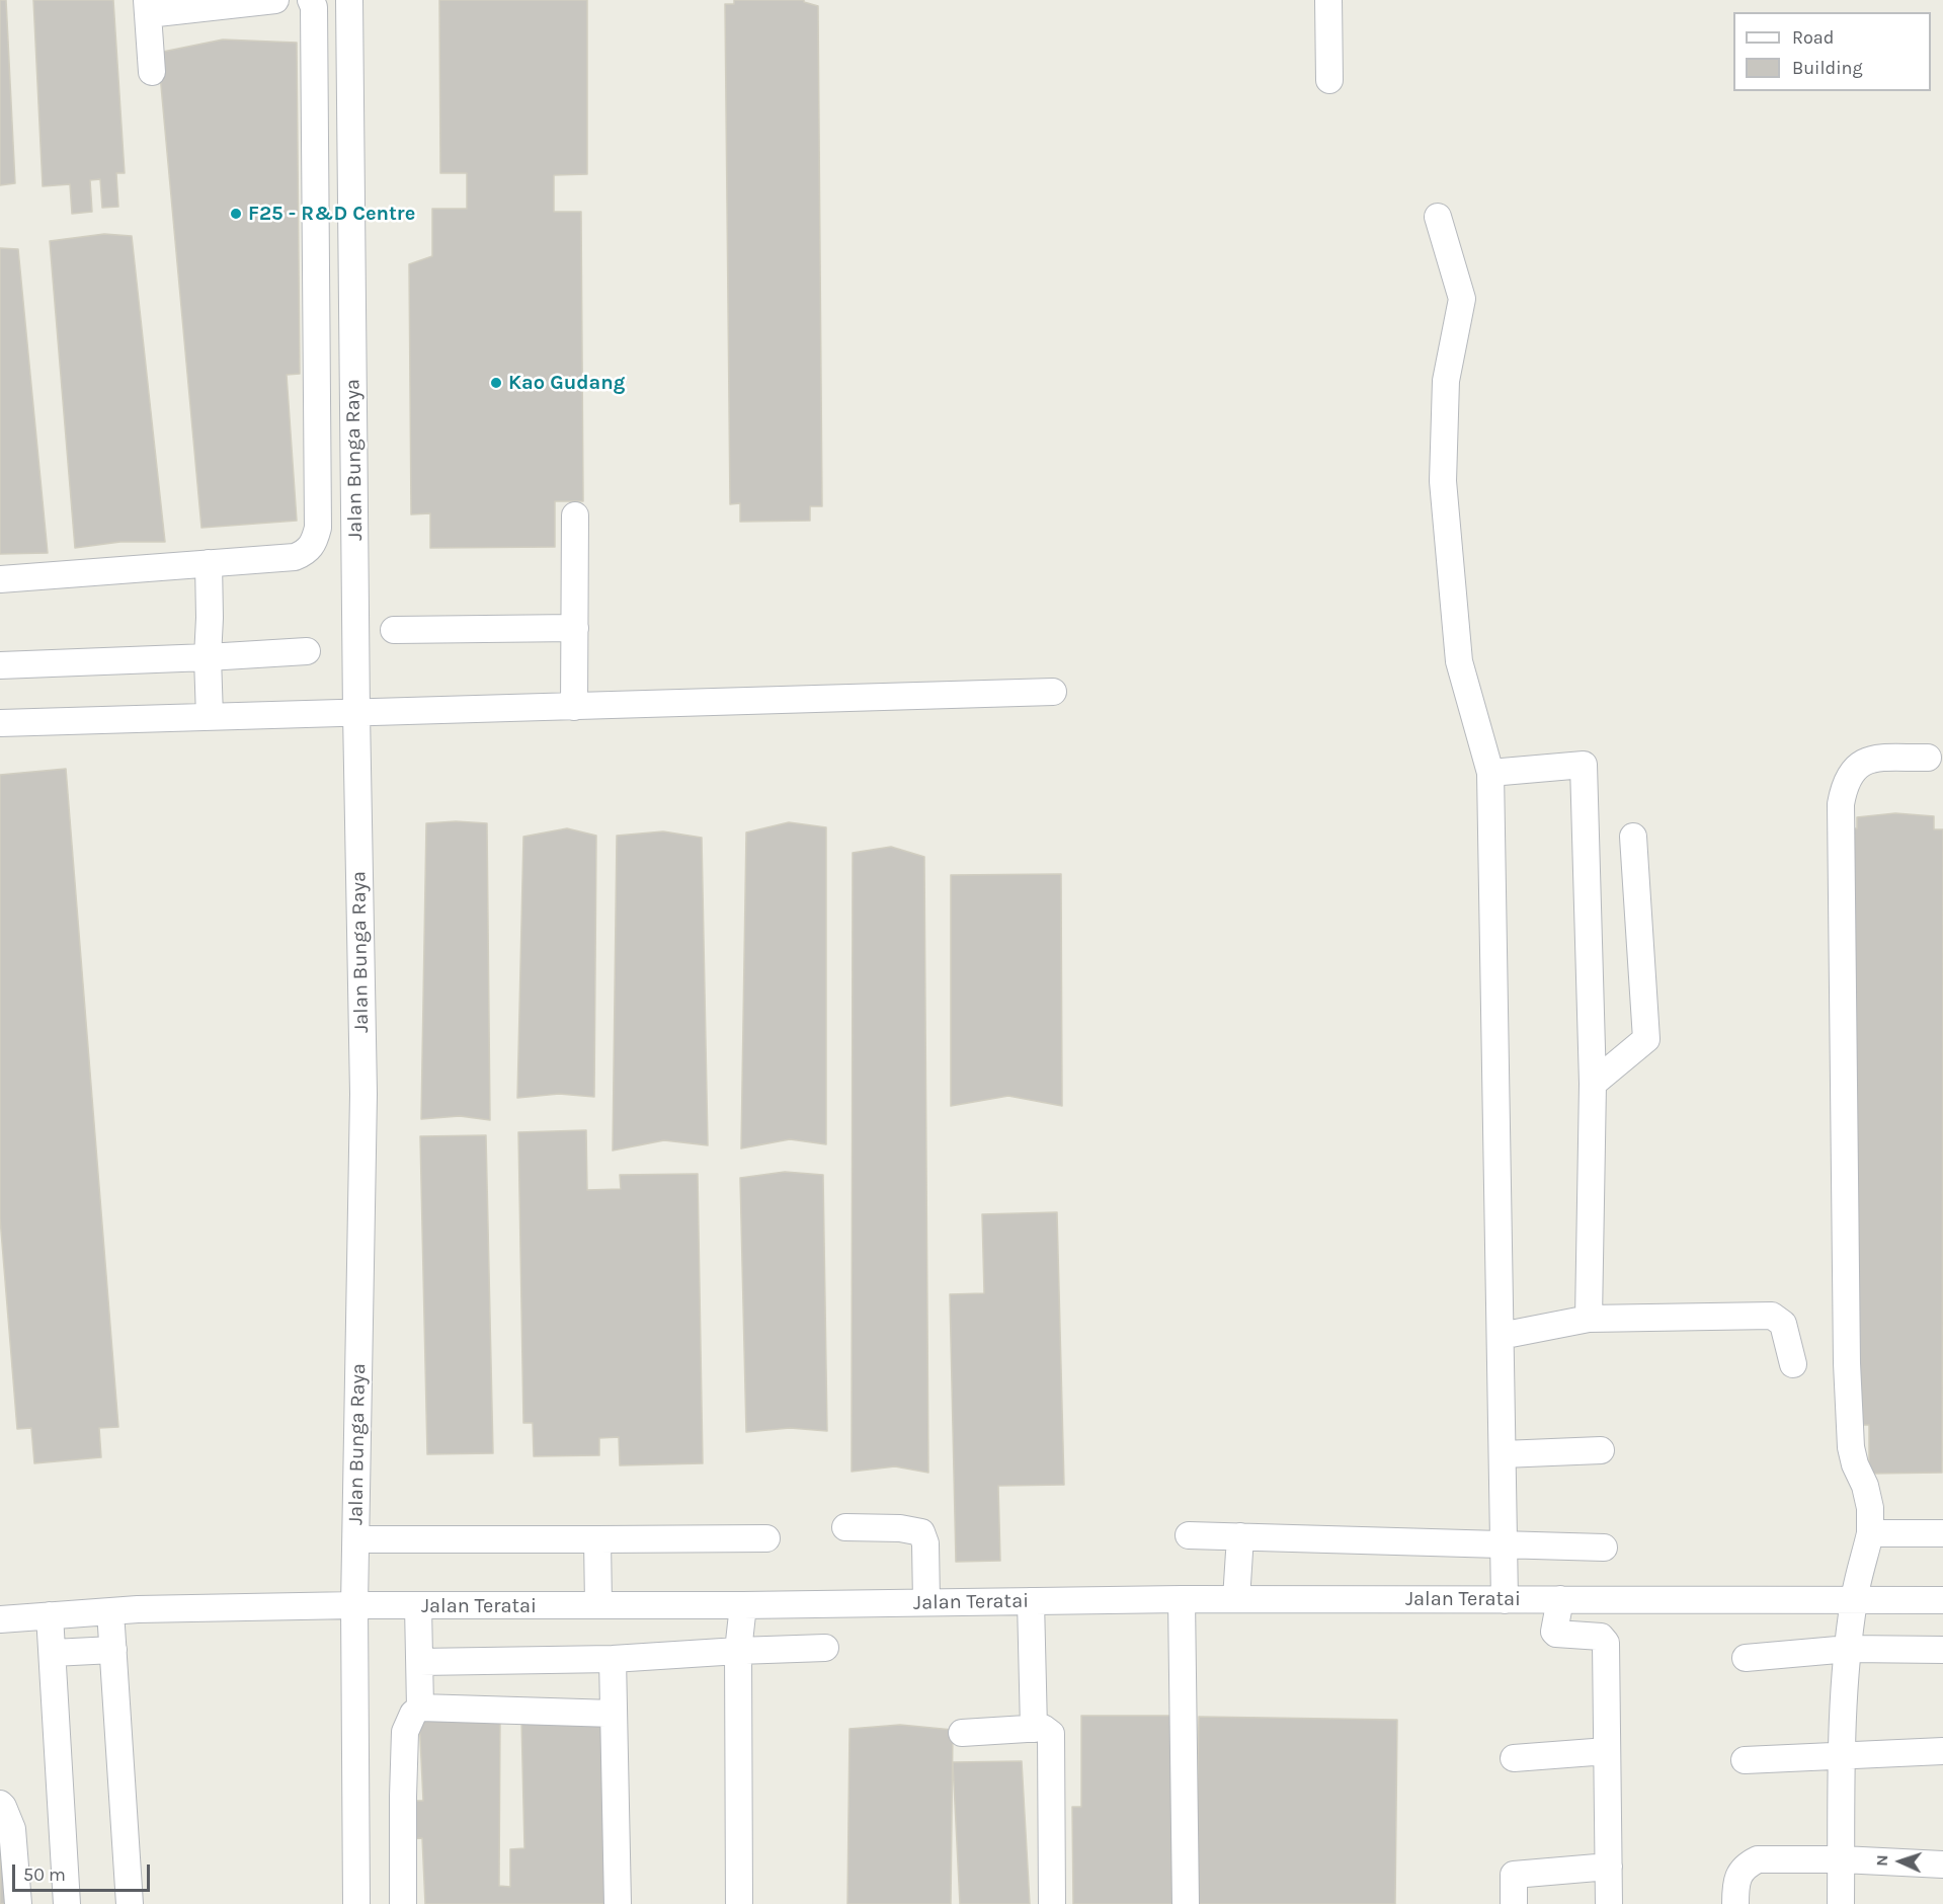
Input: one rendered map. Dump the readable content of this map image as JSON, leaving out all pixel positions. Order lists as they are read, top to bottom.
{
  "streets": {
    "street": ["Jalan Bunga Raya", "Jalan Teratai"]
  },
  "crossings": [
    ["Jalan Bunga Raya", "Jalan Teratai"]
  ],
  "places": ["F25 - R&D Centre", "Kao Gudang"],
  "legend": ["Road", "Building"],
  "scale_bar": "50 m",
  "north": "left"
}
